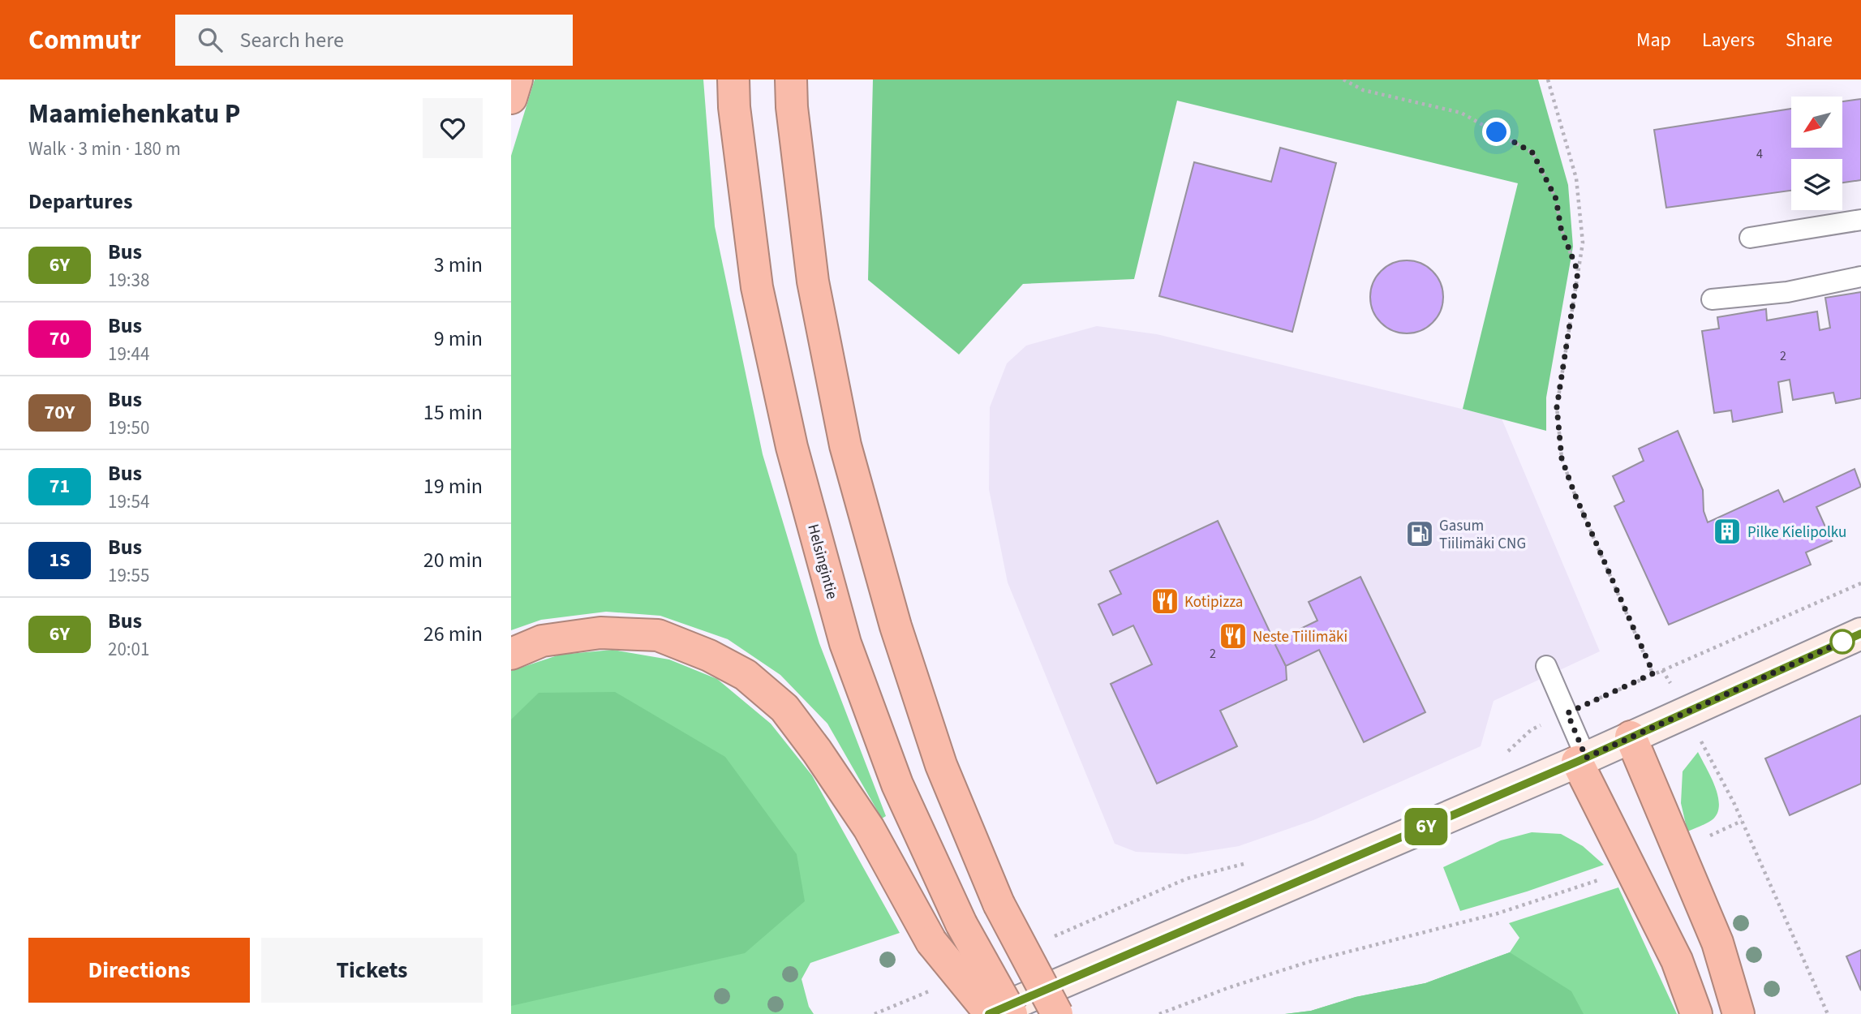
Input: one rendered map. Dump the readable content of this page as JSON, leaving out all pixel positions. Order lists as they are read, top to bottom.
{
  "streets": {
    "highway": ["Helsingintie"]
  },
  "places": {
    "building": ["Pilke Kielipolku"],
    "fuel station": ["Gasum Tiilimäki CNG"],
    "restaurant": ["Kotipizza", "Neste Tiilimäki"]
  },
  "lines": ["bus line 6Y"],
  "house_numbers": ["4", "2", "2"],
  "north": "bottom left",
  "page": {
    "header": "Commutr",
    "search": "Search here",
    "nav": ["Map", "Layers", "Share"],
    "heading": [
      ["Maamiehenkatu P", "Walk · 3 min · 180 m"],
      "Departures"
    ],
    "on_map": "6Y",
    "list": [
      {
        "mark": "6Y",
        "name": "Bus",
        "note": "19:38",
        "value": "3 min"
      },
      {
        "mark": "70",
        "name": "Bus",
        "note": "19:44",
        "value": "9 min"
      },
      {
        "mark": "70Y",
        "name": "Bus",
        "note": "19:50",
        "value": "15 min"
      },
      {
        "mark": "71",
        "name": "Bus",
        "note": "19:54",
        "value": "19 min"
      },
      {
        "mark": "1S",
        "name": "Bus",
        "note": "19:55",
        "value": "20 min"
      },
      {
        "mark": "6Y",
        "name": "Bus",
        "note": "20:01",
        "value": "26 min"
      }
    ],
    "buttons": ["Directions", "Tickets"]
  }
}
